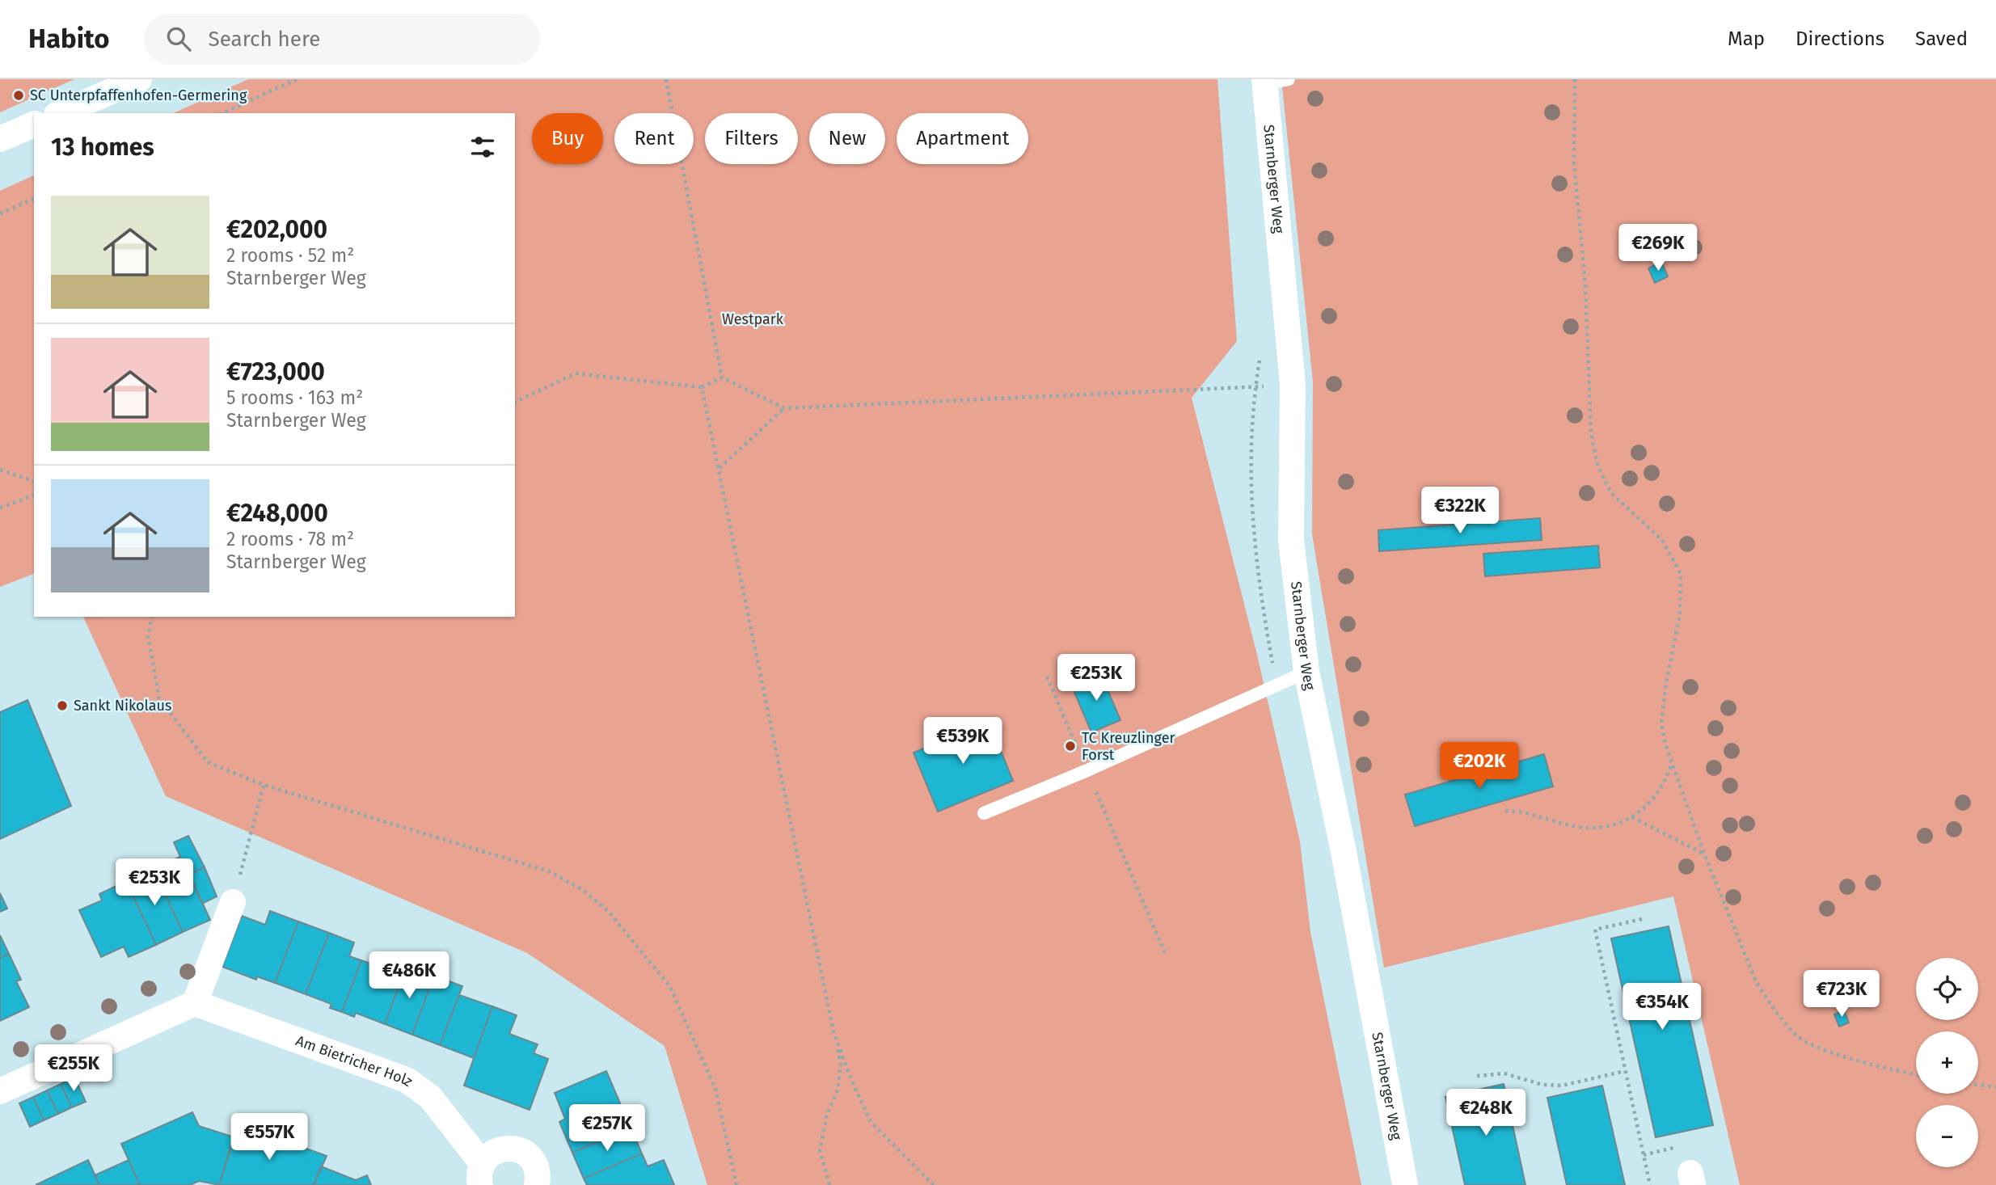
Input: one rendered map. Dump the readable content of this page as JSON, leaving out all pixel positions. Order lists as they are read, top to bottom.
{
  "streets": {
    "street": ["Starnberger Weg", "Am Bietricher Holz"]
  },
  "parks": ["Westpark"],
  "places": ["SC Unterpfaffenhofen-Germering", "Sankt Nikolaus", "TC Kreuzlinger Forst"],
  "page": {
    "header": "Habito",
    "search": "Search here",
    "nav": ["Map", "Directions", "Saved"],
    "chip": [
      "Buy",
      "Rent",
      "Filters",
      "New",
      "Apartment"
    ],
    "heading": "13 homes",
    "list": [
      {
        "name": "€202,000",
        "note": "2 rooms · 52 m² · Starnberger Weg"
      },
      {
        "name": "€723,000",
        "note": "5 rooms · 163 m² · Starnberger Weg"
      },
      {
        "name": "€248,000",
        "note": "2 rooms · 78 m² · Starnberger Weg"
      }
    ],
    "price": [
      "€269K",
      "€322K",
      "€253K",
      "€539K",
      "€202K",
      "€253K",
      "€486K",
      "€723K",
      "€354K",
      "€255K",
      "€248K",
      "€257K",
      "€557K"
    ],
    "map_buttons": ["+", "−"]
  }
}
